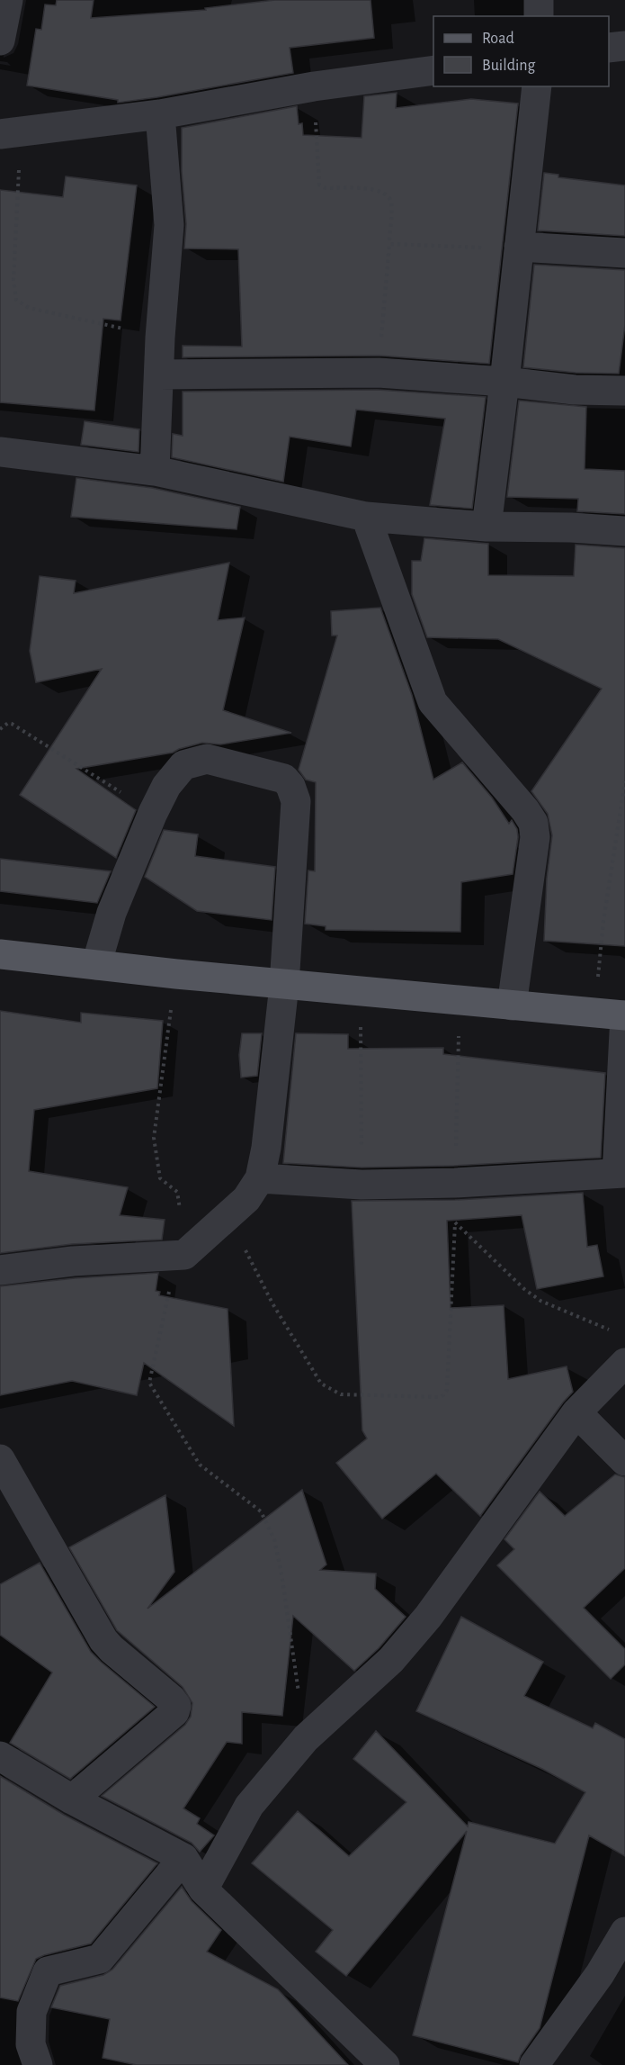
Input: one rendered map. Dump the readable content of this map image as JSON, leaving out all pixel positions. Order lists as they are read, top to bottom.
{
  "legend": ["Road", "Building"]
}
